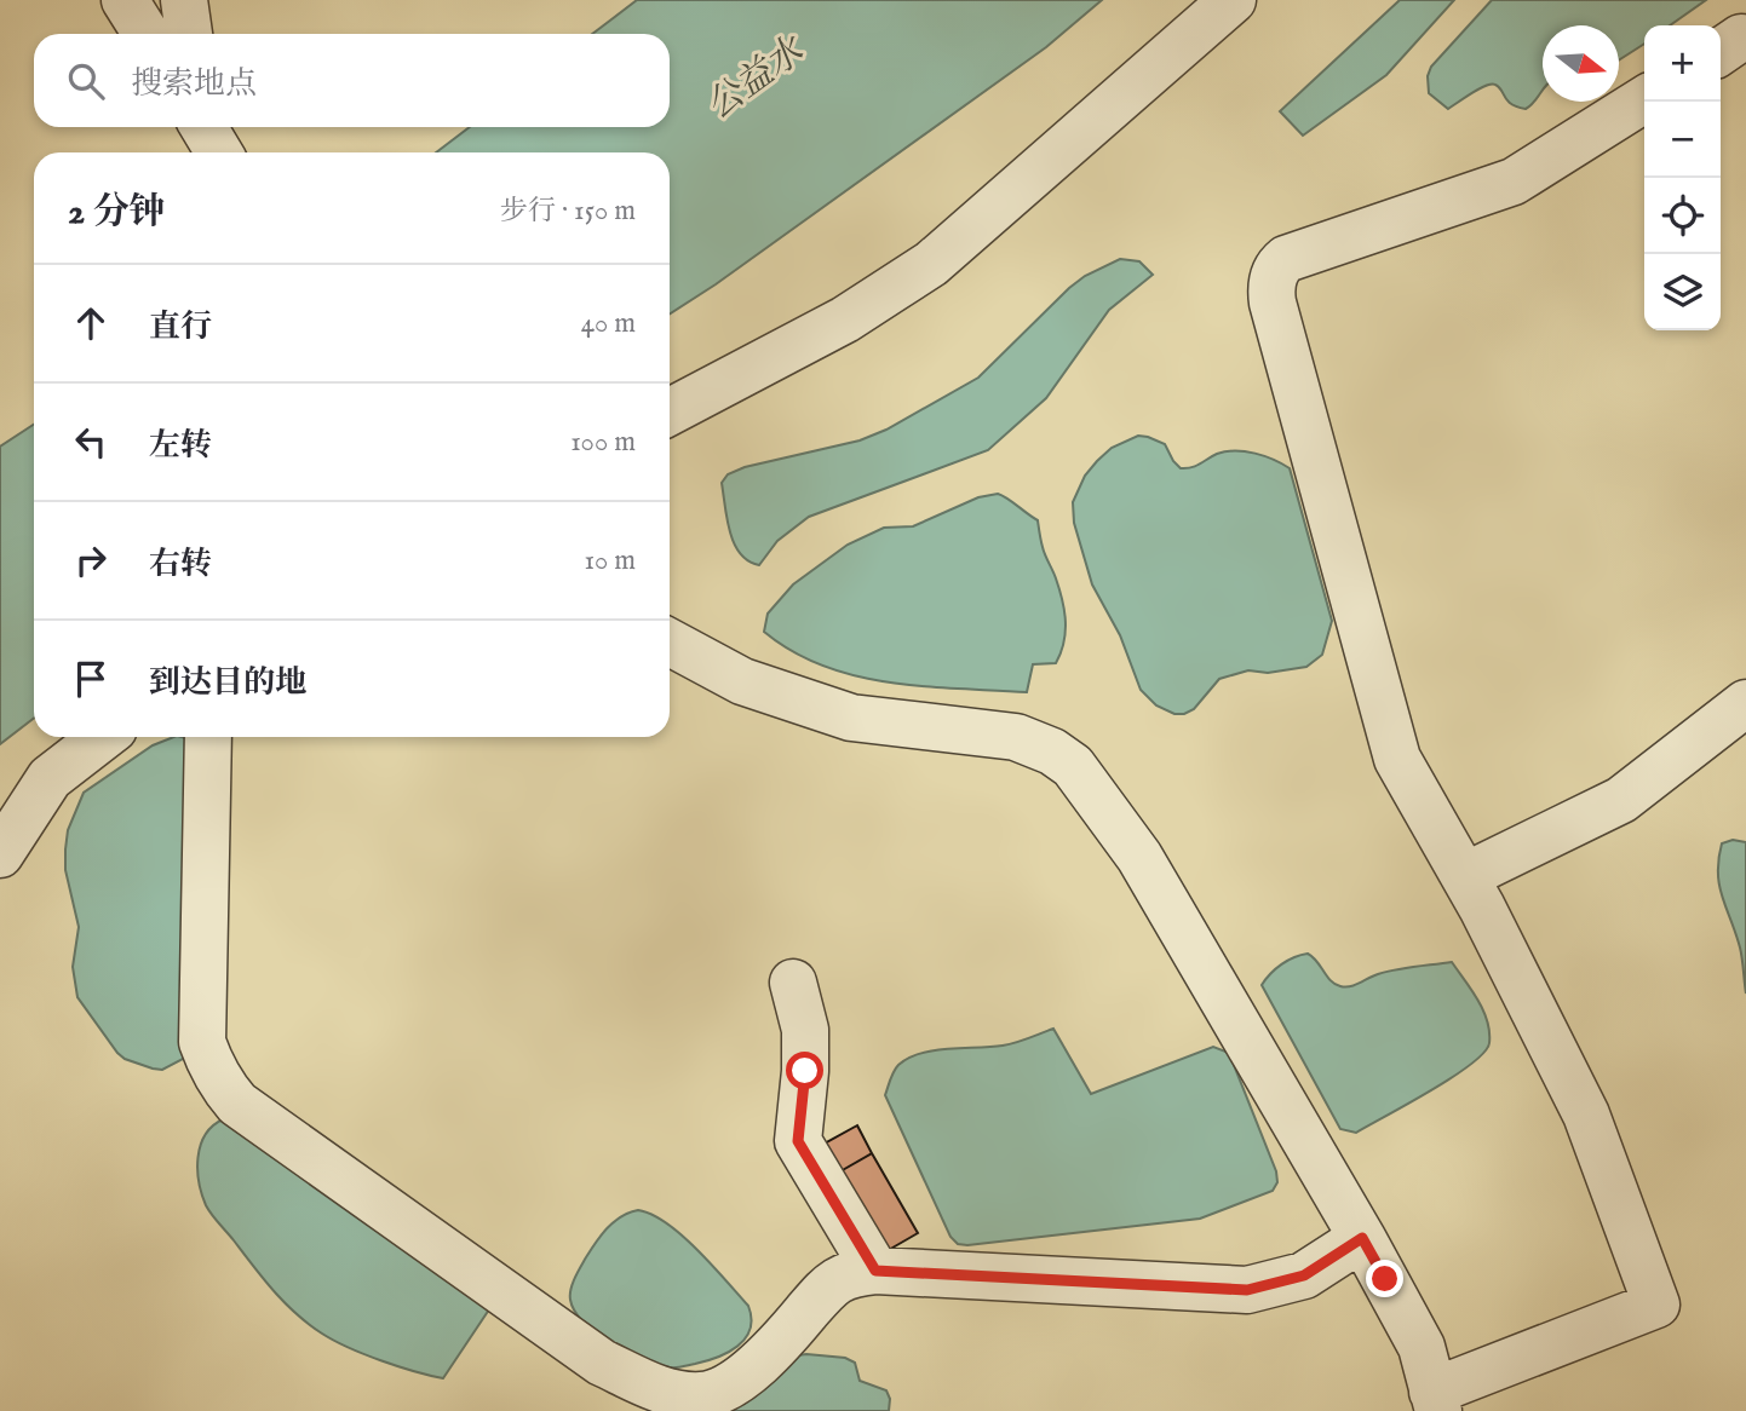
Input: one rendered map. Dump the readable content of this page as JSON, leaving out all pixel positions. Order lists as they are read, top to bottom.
{
  "water": ["公益水"],
  "north": "right",
  "page": {
    "map_buttons": ["+", "−"],
    "search": "搜索地点",
    "heading": ["2 分钟", "步行 · 150 m"],
    "list": [
      ["直行", "40 m"],
      ["左转", "100 m"],
      ["右转", "10 m"],
      "到达目的地"
    ]
  }
}
